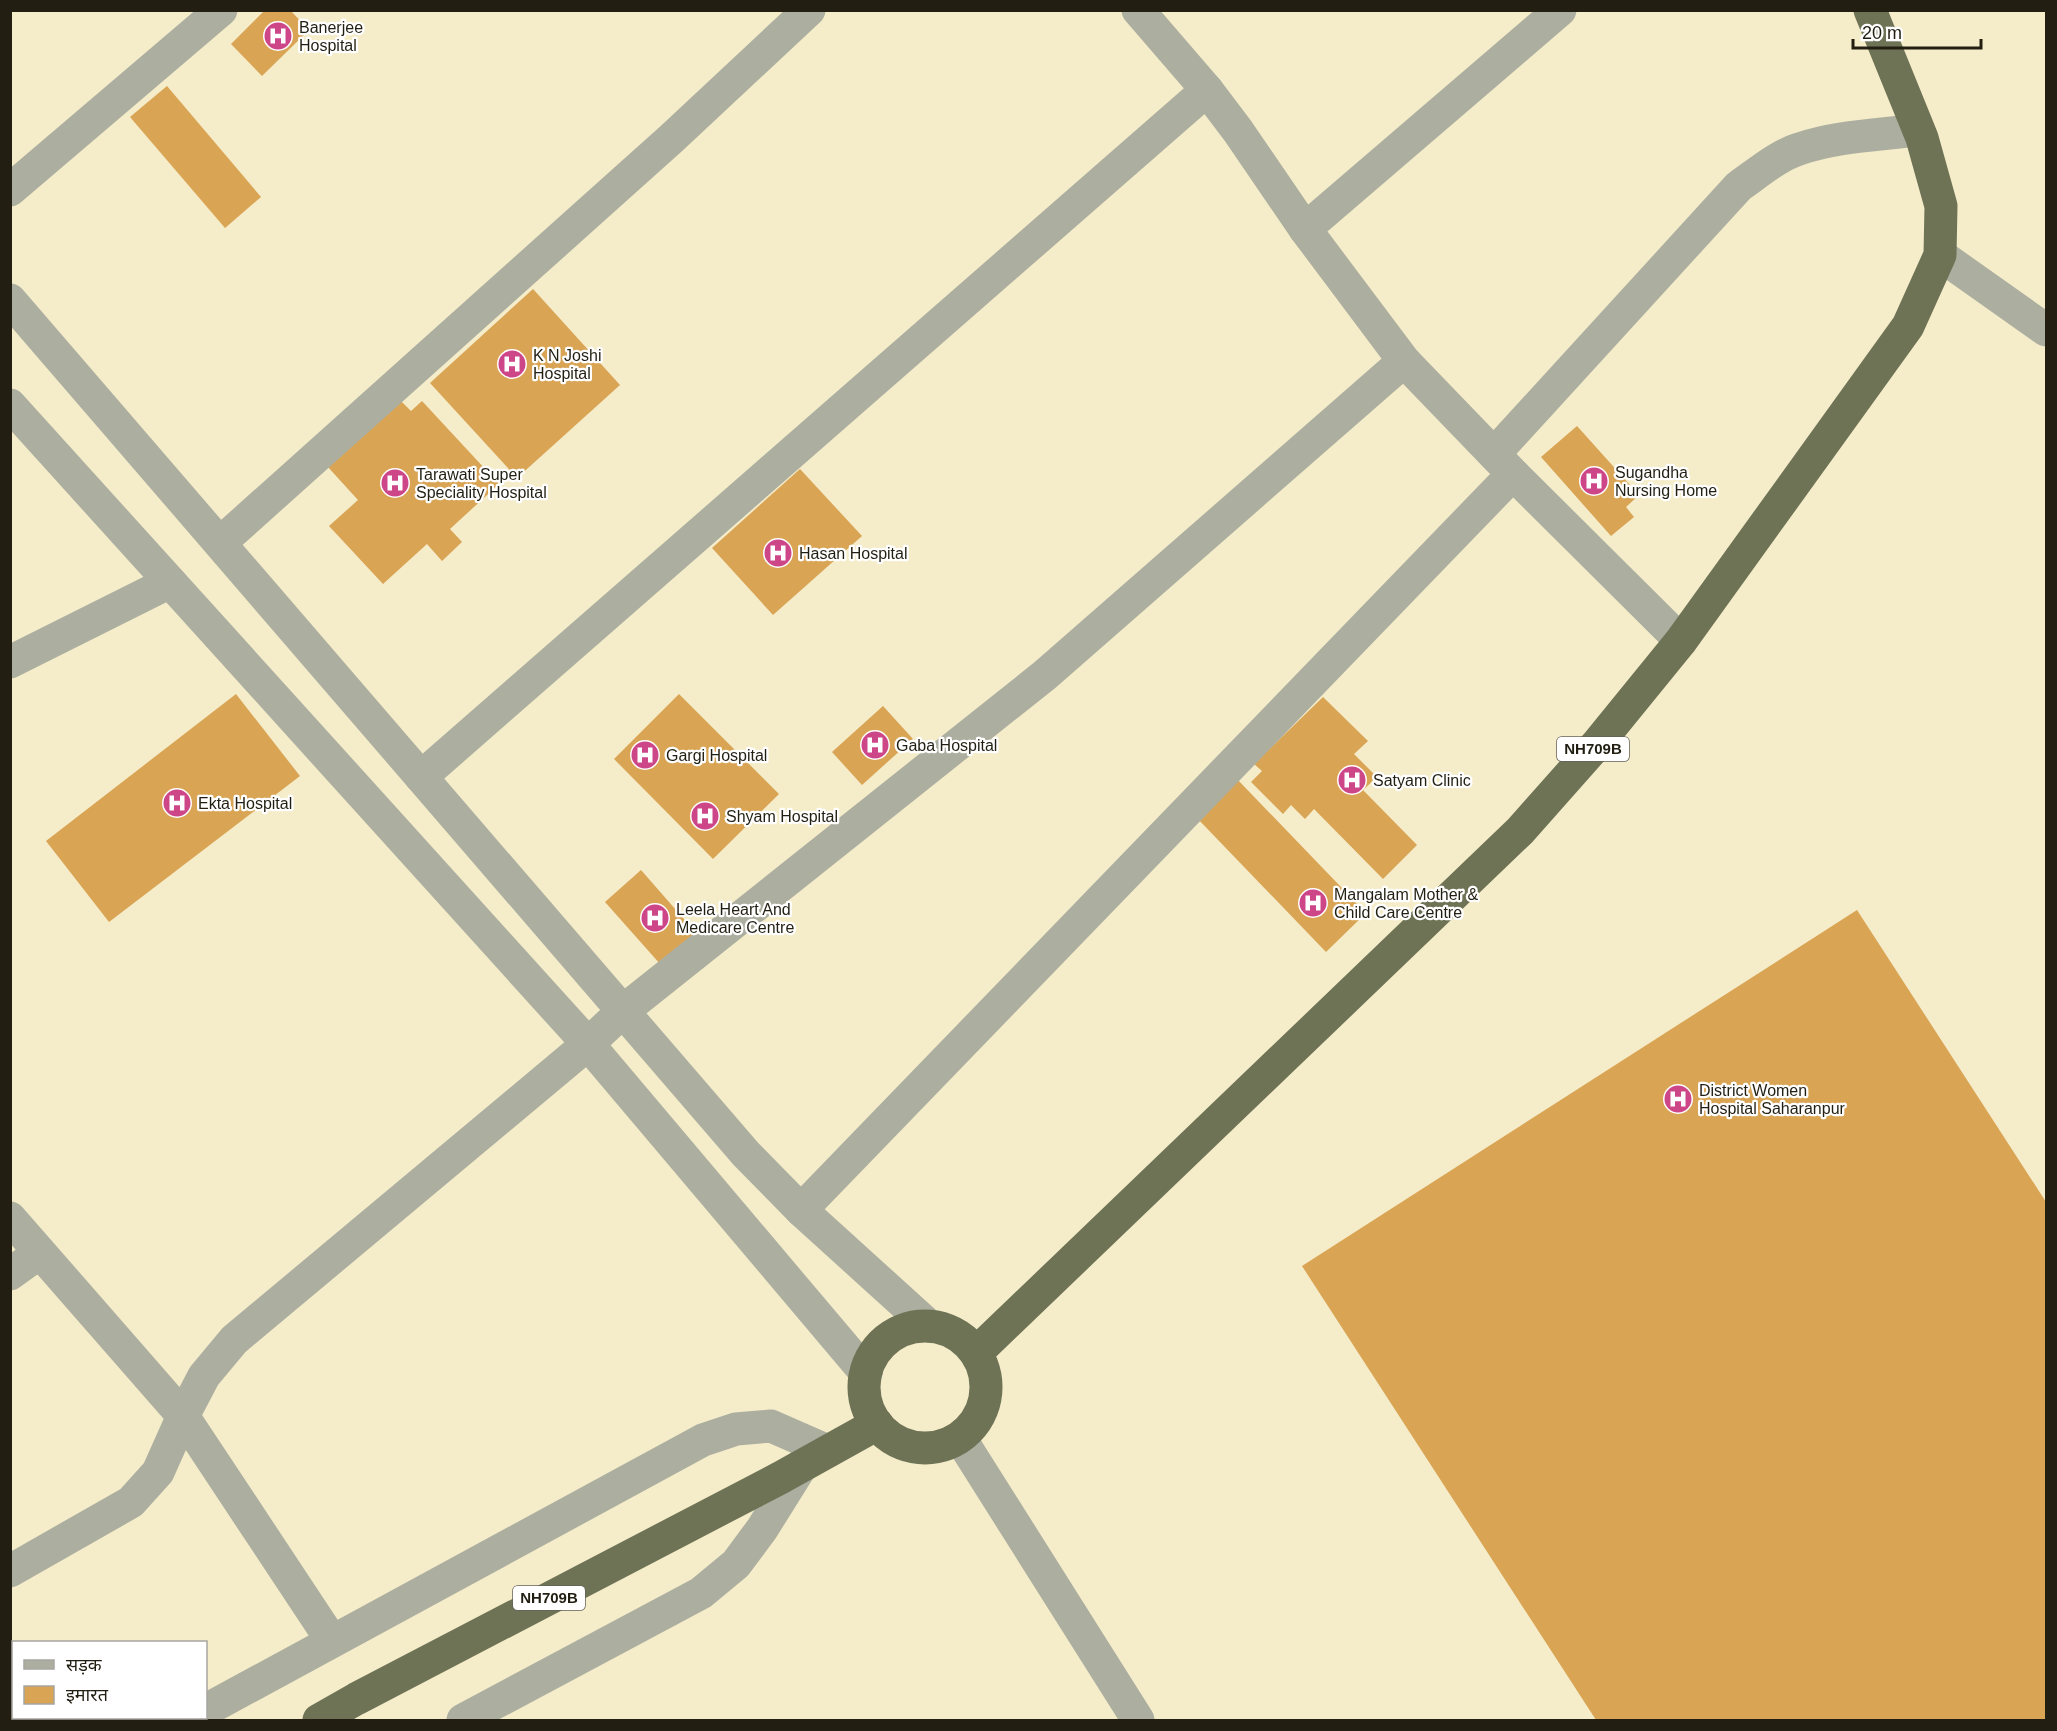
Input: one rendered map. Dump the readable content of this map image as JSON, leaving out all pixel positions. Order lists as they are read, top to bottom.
{
  "streets": {
    "highway": ["NH709B"]
  },
  "places": {
    "hospital": [
      "Banerjee Hospital",
      "K N Joshi Hospital",
      "Sugandha Nursing Home",
      "Tarawati Super Speciality Hospital",
      "Hasan Hospital",
      "Gaba Hospital",
      "Gargi Hospital",
      "Satyam Clinic",
      "Ekta Hospital",
      "Shyam Hospital",
      "Mangalam Mother & Child Care Centre",
      "Leela Heart And Medicare Centre",
      "District Women Hospital Saharanpur"
    ]
  },
  "legend": ["सड़क", "इमारत"],
  "scale_bar": "20 m"
}
